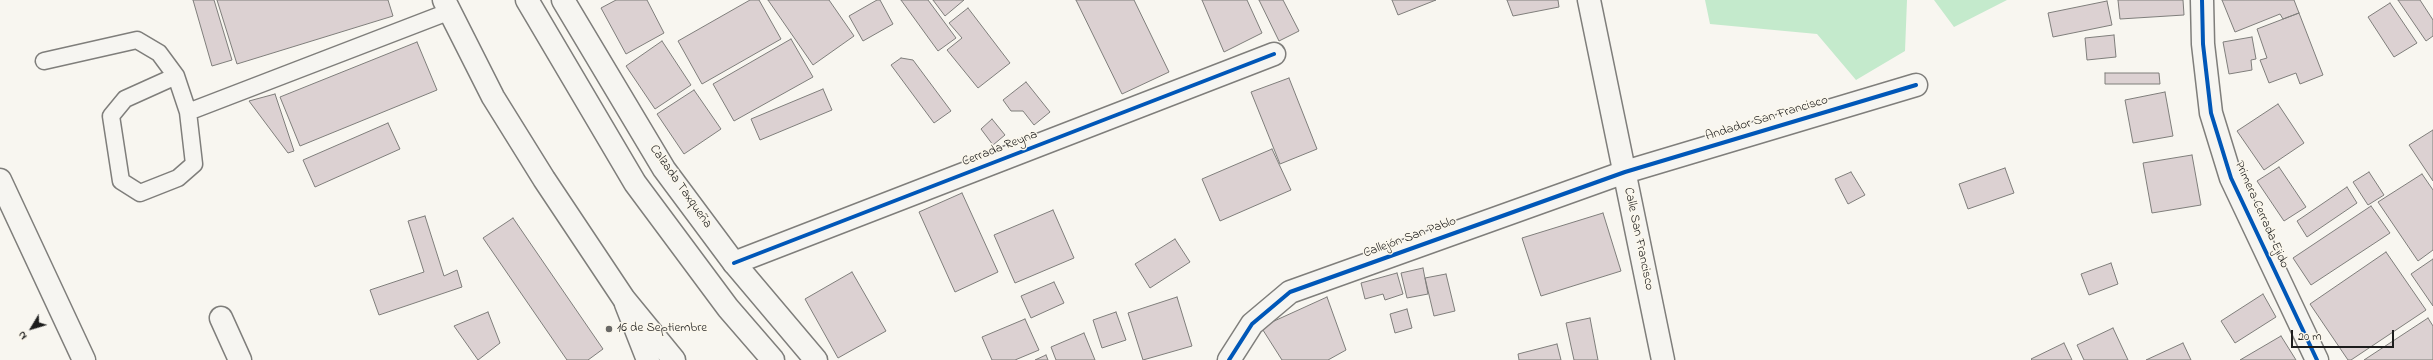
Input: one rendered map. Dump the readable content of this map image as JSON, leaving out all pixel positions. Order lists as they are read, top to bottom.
{
  "streets": {
    "street": [
      "Andador San Francisco",
      "Cerrada Reyna",
      "Calzada Taxqueña",
      "Primera Cerrada Ejido",
      "Callejón San Pablo",
      "Calle San Francisco"
    ]
  },
  "crossings": [
    ["Andador San Francisco", "Callejón San Pablo"],
    ["Andador San Francisco", "Calle San Francisco"],
    ["Cerrada Reyna", "Calzada Taxqueña"],
    ["Callejón San Pablo", "Calle San Francisco"]
  ],
  "places": ["16 de Septiembre"],
  "scale_bar": "20 m",
  "north": "bottom left"
}
